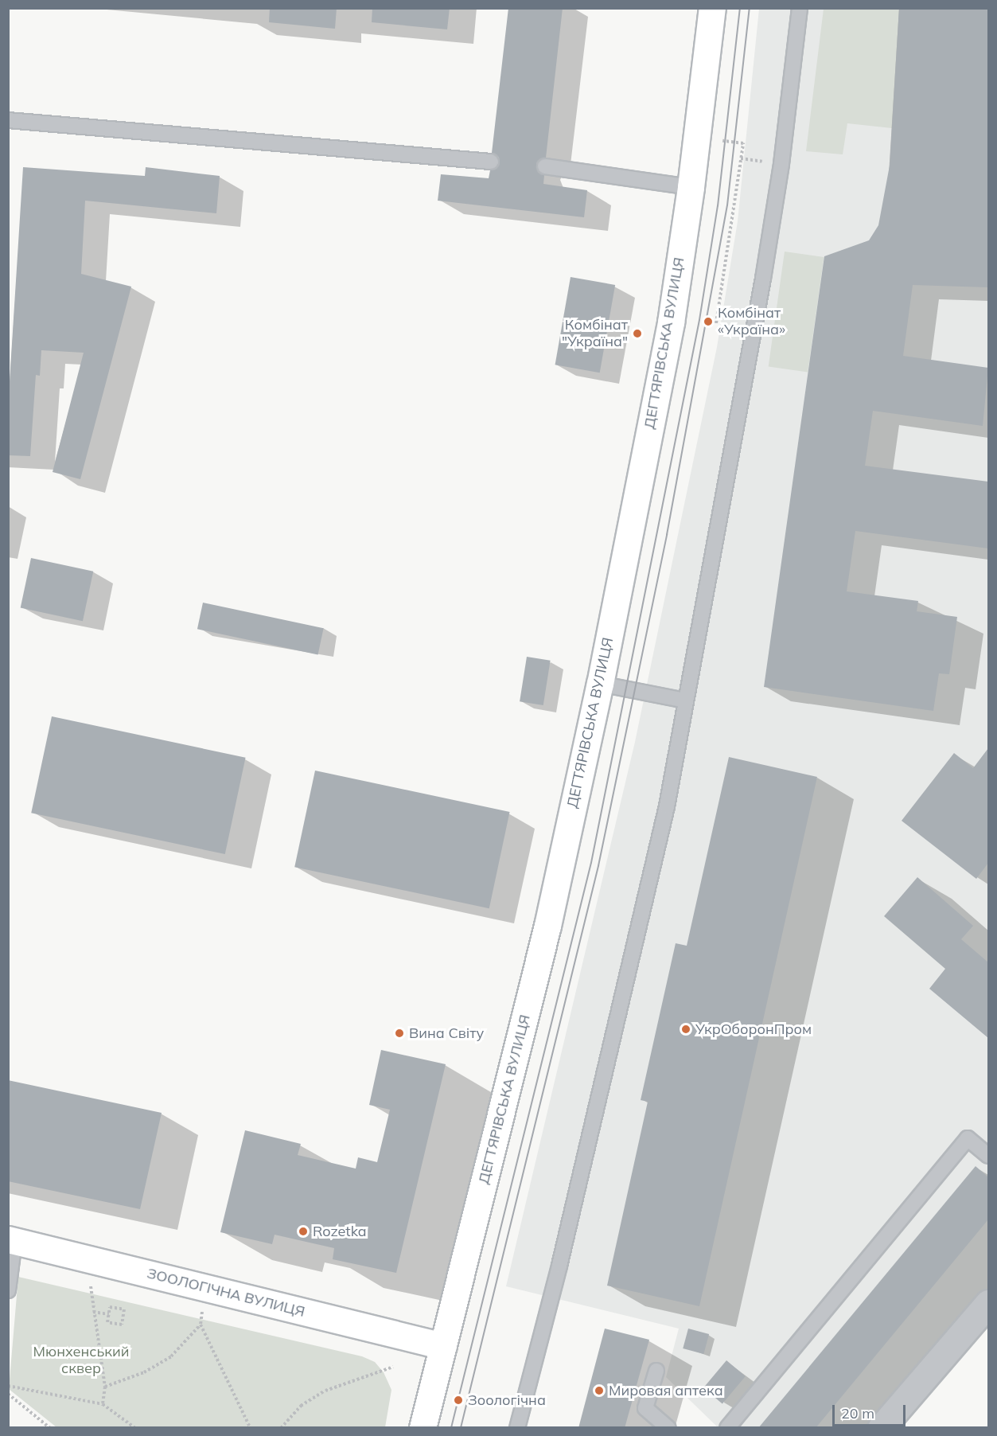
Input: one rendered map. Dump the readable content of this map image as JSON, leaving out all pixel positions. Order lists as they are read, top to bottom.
{
  "streets": {
    "main road": ["ДЕГТЯРІВСЬКА ВУЛИЦЯ", "ЗООЛОГІЧНА ВУЛИЦЯ"]
  },
  "crossings": [
    ["ДЕГТЯРІВСЬКА ВУЛИЦЯ", "ЗООЛОГІЧНА ВУЛИЦЯ"]
  ],
  "parks": ["Мюнхенський сквер"],
  "places": [
    "Комбінат «Україна»",
    "Комбінат \"Україна\"",
    "УкрОборонПром",
    "Вина Світу",
    "Rozetka",
    "Мировая аптека",
    "Зоологічна"
  ],
  "scale_bar": "20 m"
}
